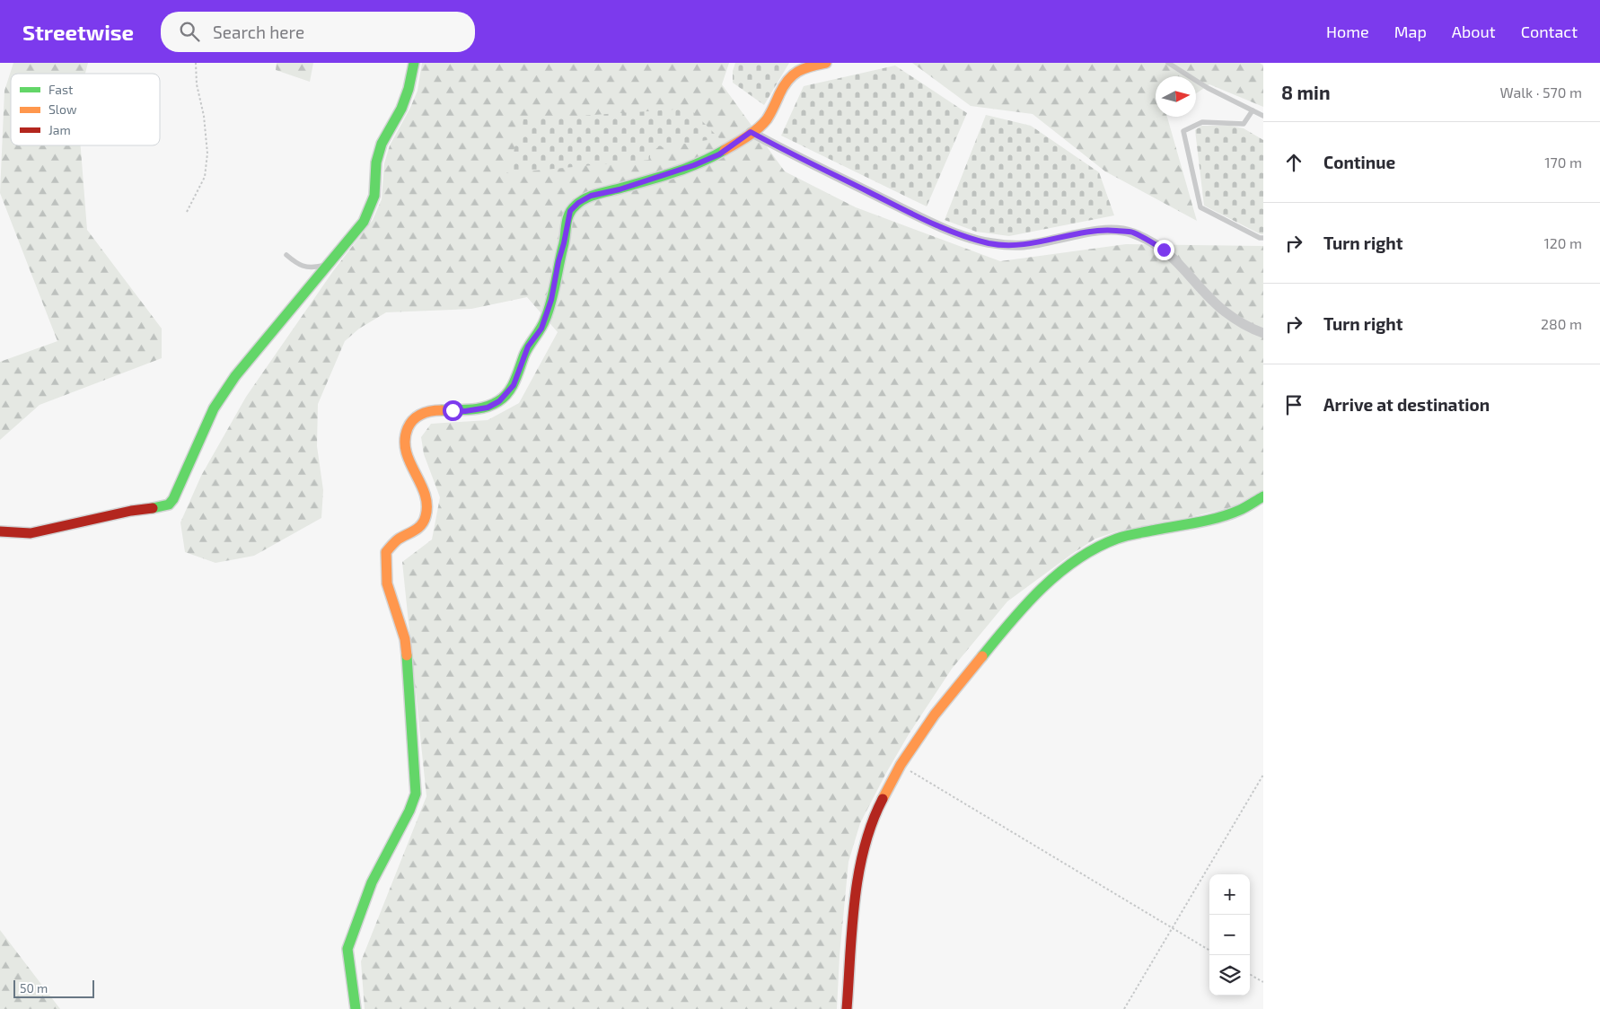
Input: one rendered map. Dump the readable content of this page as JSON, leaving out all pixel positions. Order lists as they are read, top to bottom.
{
  "legend": ["Fast", "Slow", "Jam"],
  "scale_bar": "50 m",
  "north": "right",
  "page": {
    "header": "Streetwise",
    "search": "Search here",
    "nav": [
      "Home",
      "Map",
      "About",
      "Contact"
    ],
    "heading": ["8 min", "Walk · 570 m"],
    "list": [
      ["Continue", "170 m"],
      ["Turn right", "120 m"],
      ["Turn right", "280 m"],
      "Arrive at destination"
    ],
    "map_buttons": ["+", "−"],
    "scale": "50 m"
  }
}
